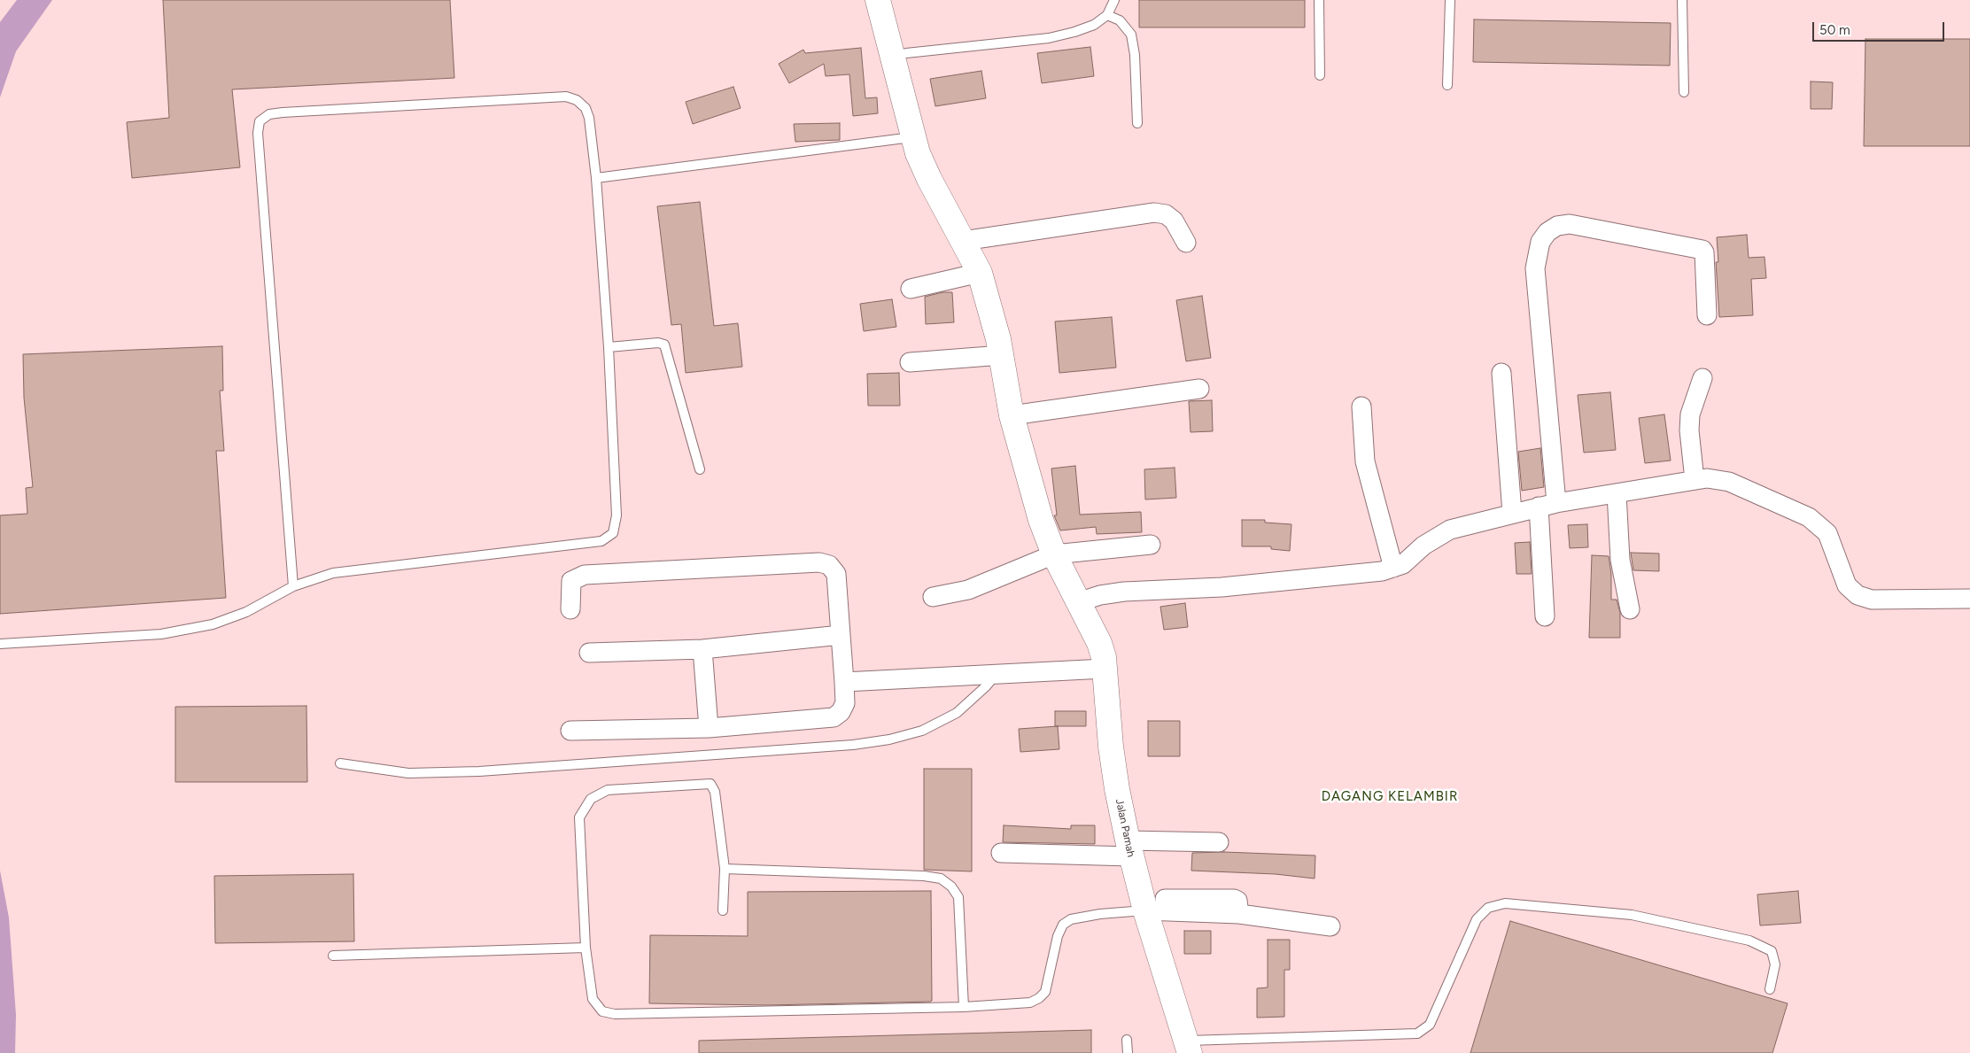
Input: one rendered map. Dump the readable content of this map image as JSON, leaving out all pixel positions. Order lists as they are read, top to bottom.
{
  "streets": {
    "street": ["Jalan Pamah"]
  },
  "districts": ["DAGANG KELAMBIR"],
  "scale_bar": "50 m"
}
